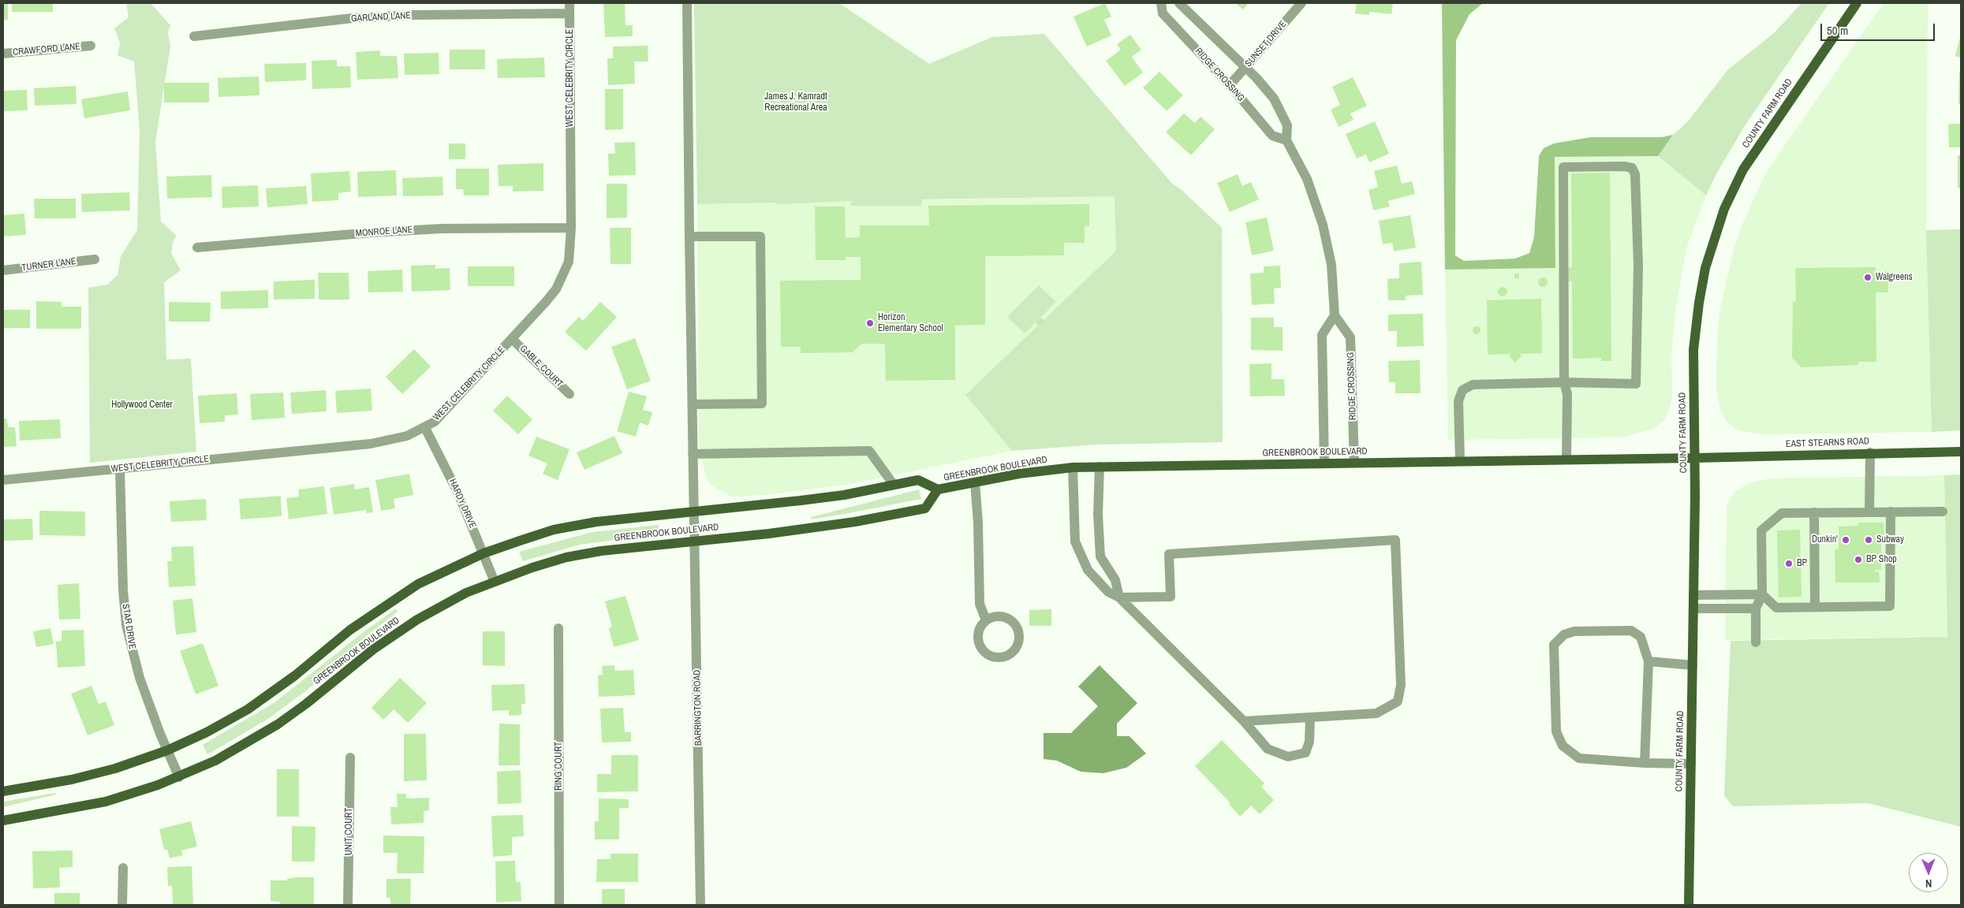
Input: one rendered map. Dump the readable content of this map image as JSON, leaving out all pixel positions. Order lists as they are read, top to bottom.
{
  "streets": {
    "main road": ["COUNTY FARM ROAD", "EAST STEARNS ROAD", "GREENBROOK BOULEVARD"],
    "street": [
      "GARLAND LANE",
      "SUNSET DRIVE",
      "CRAWFORD LANE",
      "RIDGE CROSSING",
      "WEST CELEBRITY CIRCLE",
      "MONROE LANE",
      "TURNER LANE",
      "GABLE COURT",
      "HARDY DRIVE",
      "STAR DRIVE",
      "BARRINGTON ROAD",
      "RING COURT",
      "UNIT COURT"
    ]
  },
  "crossings": [
    ["GARLAND LANE", "WEST CELEBRITY CIRCLE"],
    ["SUNSET DRIVE", "RIDGE CROSSING"],
    ["RIDGE CROSSING", "GREENBROOK BOULEVARD"],
    ["WEST CELEBRITY CIRCLE", "MONROE LANE"],
    ["WEST CELEBRITY CIRCLE", "GABLE COURT"],
    ["WEST CELEBRITY CIRCLE", "HARDY DRIVE"],
    ["WEST CELEBRITY CIRCLE", "STAR DRIVE"],
    ["COUNTY FARM ROAD", "EAST STEARNS ROAD"],
    ["COUNTY FARM ROAD", "GREENBROOK BOULEVARD"],
    ["EAST STEARNS ROAD", "GREENBROOK BOULEVARD"],
    ["GREENBROOK BOULEVARD", "HARDY DRIVE"],
    ["GREENBROOK BOULEVARD", "STAR DRIVE"],
    ["GREENBROOK BOULEVARD", "BARRINGTON ROAD"]
  ],
  "parks": ["James J. Kamradt Recreational Area", "Hollywood Center"],
  "places": [
    "Walgreens",
    "Horizon Elementary School",
    "Dunkin'",
    "Subway",
    "BP Shop",
    "BP"
  ],
  "scale_bar": "50 m",
  "north": "bottom"
}
